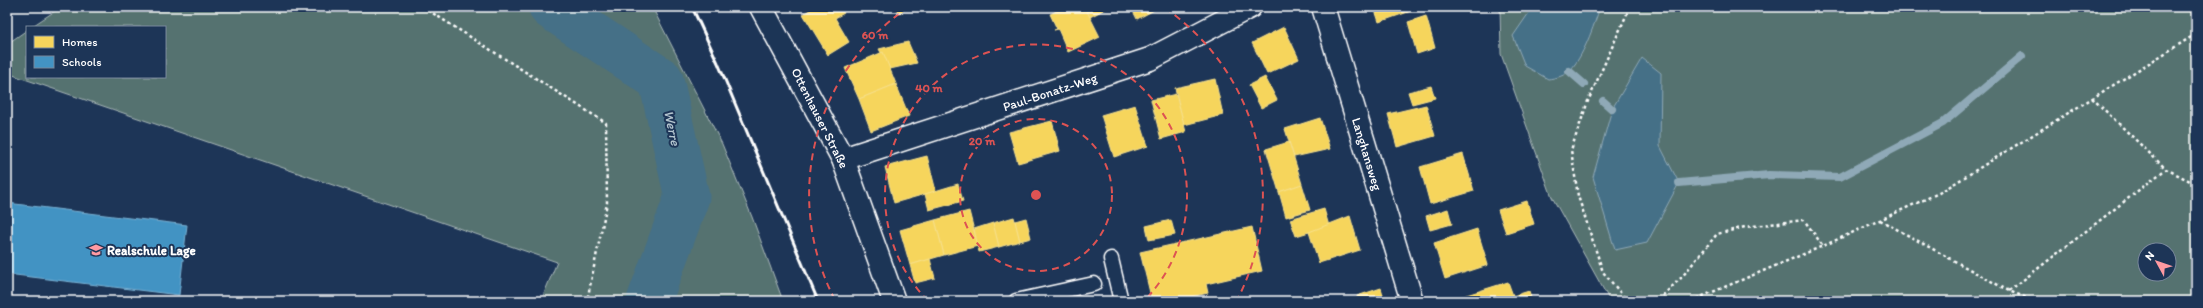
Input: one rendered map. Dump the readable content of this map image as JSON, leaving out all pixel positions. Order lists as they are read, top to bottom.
{
  "streets": {
    "street": ["Paul-Bonatz-Weg", "Ottenhauser Straße", "Langhansweg"]
  },
  "crossings": [
    ["Paul-Bonatz-Weg", "Ottenhauser Straße"]
  ],
  "water": ["Werre"],
  "places": {
    "school or university": ["Realschule Lage"]
  },
  "legend": ["Homes", "Schools"],
  "north": "top left",
  "rings": ["60 m", "40 m", "20 m"]
}
